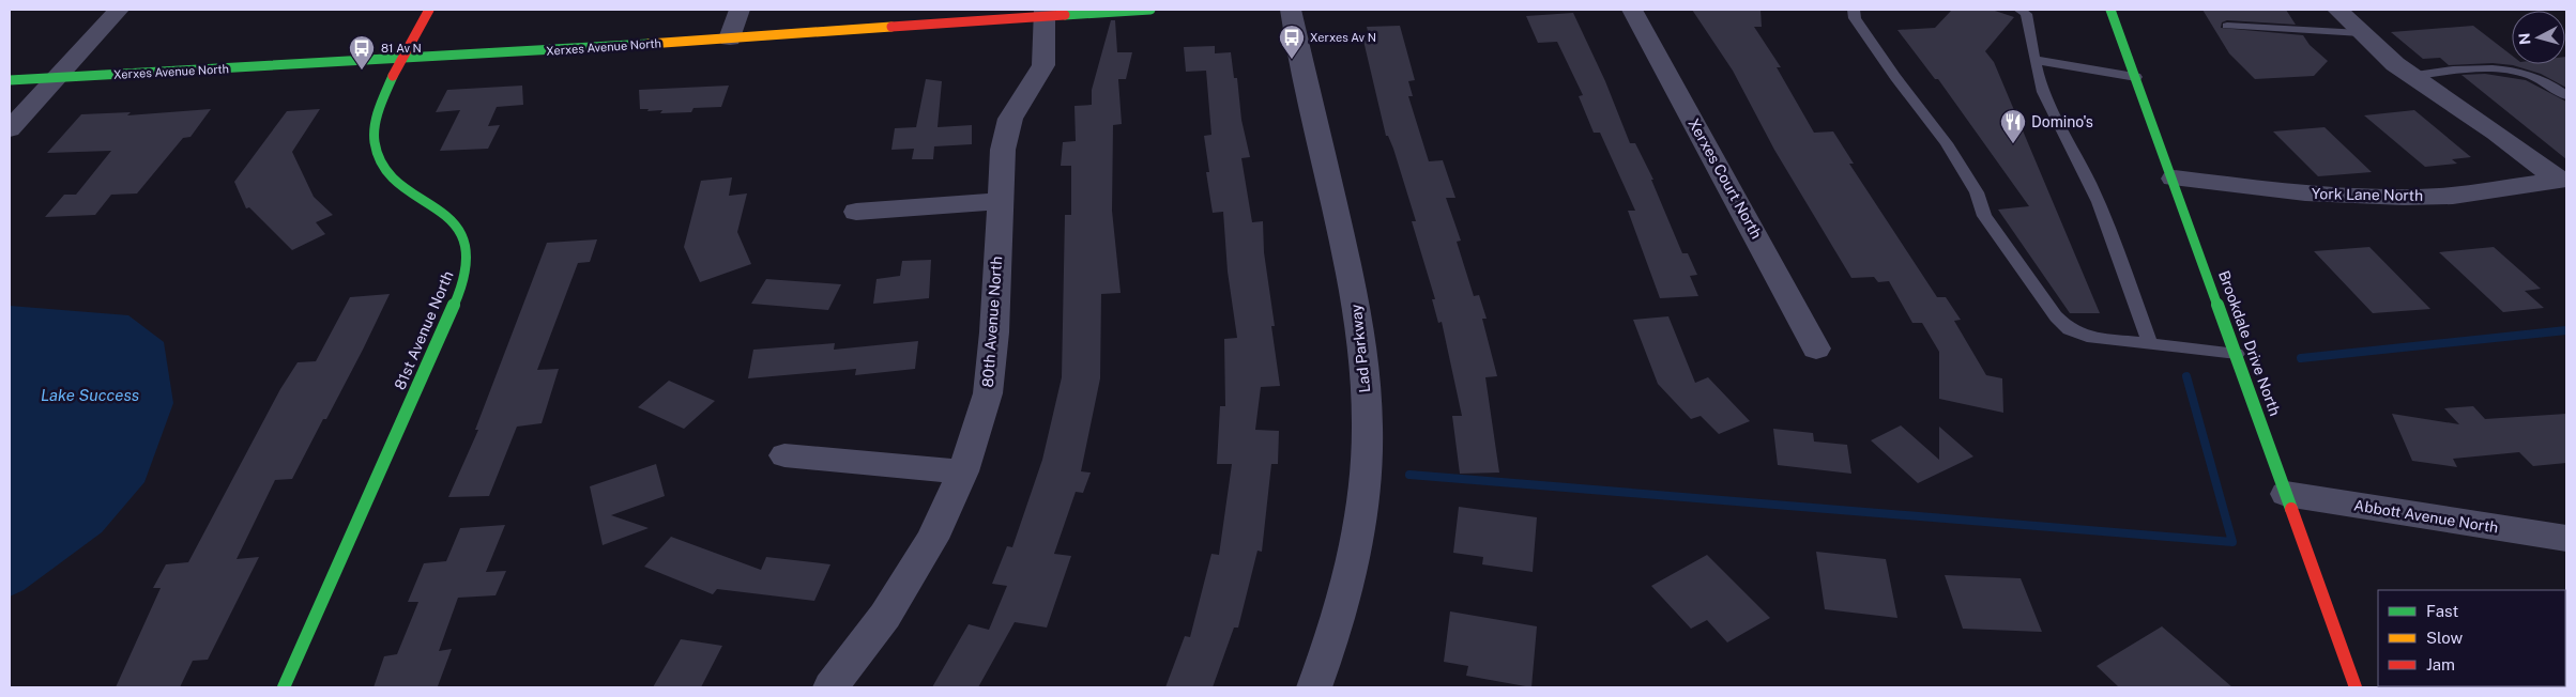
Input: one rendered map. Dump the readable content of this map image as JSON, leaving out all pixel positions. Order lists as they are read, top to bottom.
{
  "streets": {
    "street": [
      "Xerxes Avenue North",
      "Xerxes Court North",
      "York Lane North",
      "80th Avenue North",
      "81st Avenue North",
      "Brookdale Drive North",
      "Lad Parkway",
      "Abbott Avenue North"
    ]
  },
  "crossings": [
    ["Xerxes Avenue North", "80th Avenue North"],
    ["Xerxes Avenue North", "81st Avenue North"],
    ["York Lane North", "Brookdale Drive North"],
    ["Brookdale Drive North", "Abbott Avenue North"]
  ],
  "water": ["Lake Success"],
  "places": {
    "bus stop": ["Xerxes Av N", "81 Av N"],
    "restaurant": ["Domino's"]
  },
  "legend": ["Fast", "Slow", "Jam"],
  "north": "left"
}
